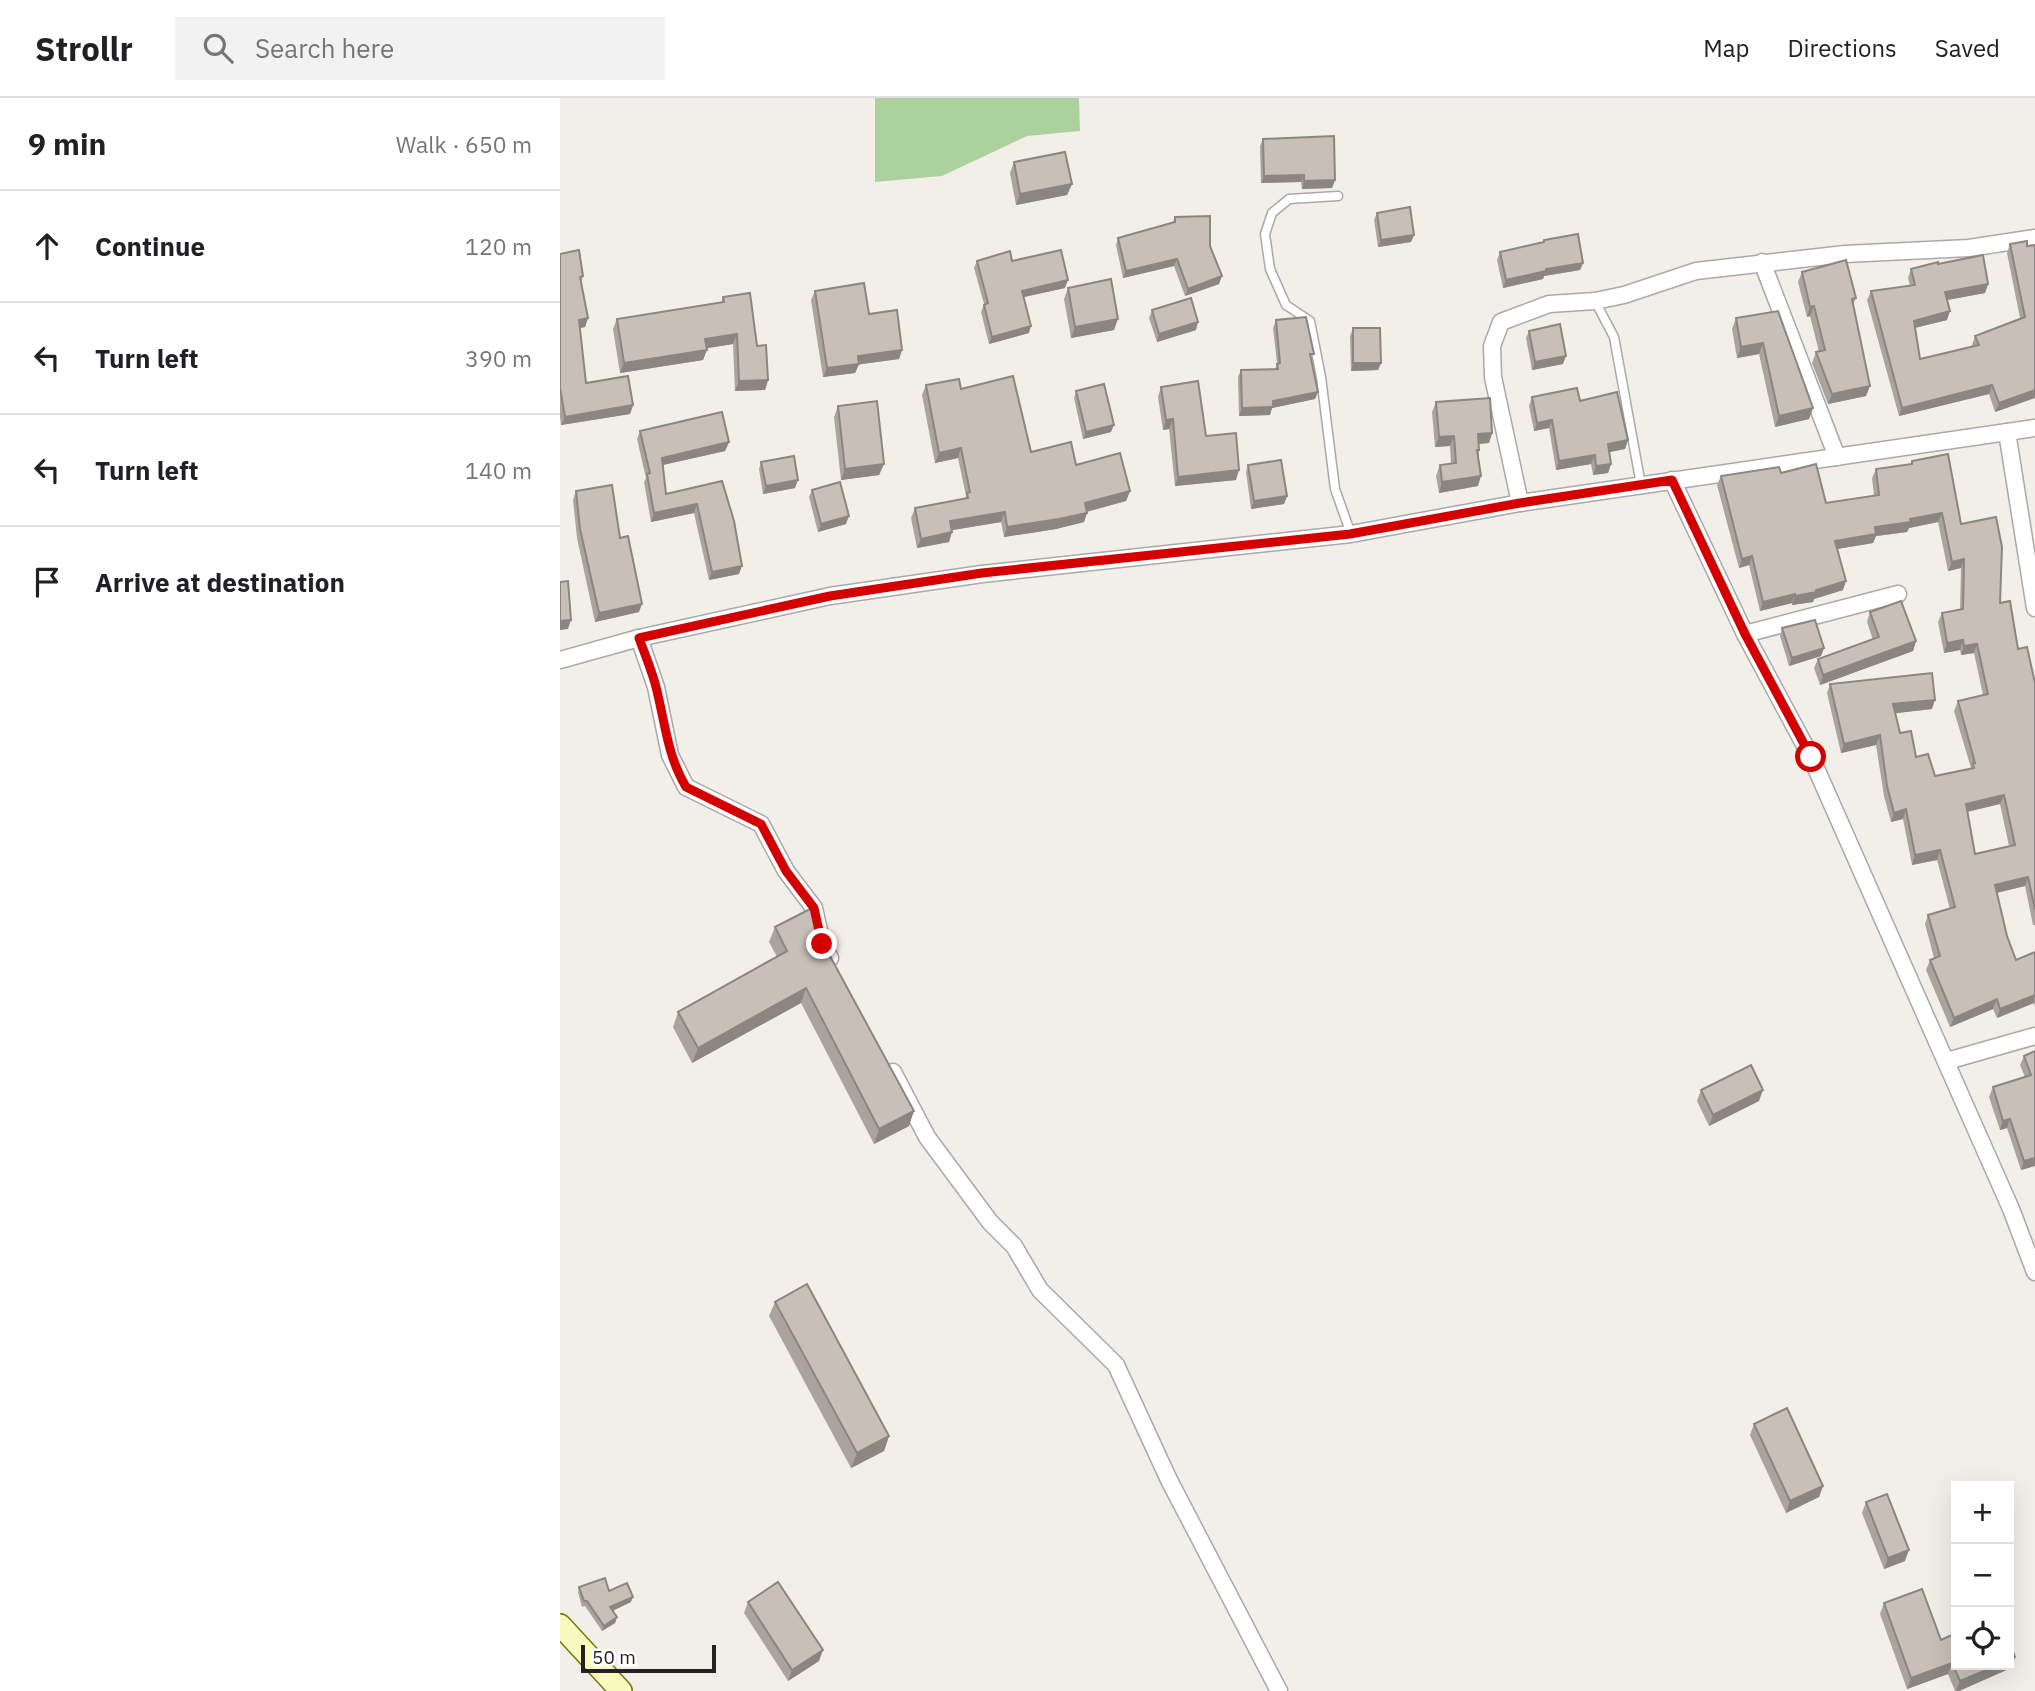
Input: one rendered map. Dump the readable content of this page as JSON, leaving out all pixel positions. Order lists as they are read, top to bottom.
{
  "scale_bar": "50 m",
  "page": {
    "header": "Strollr",
    "search": "Search here",
    "nav": ["Map", "Directions", "Saved"],
    "heading": ["9 min", "Walk · 650 m"],
    "list": [
      ["Continue", "120 m"],
      ["Turn left", "390 m"],
      ["Turn left", "140 m"],
      "Arrive at destination"
    ],
    "map_buttons": ["+", "−"],
    "scale": "50 m"
  }
}
